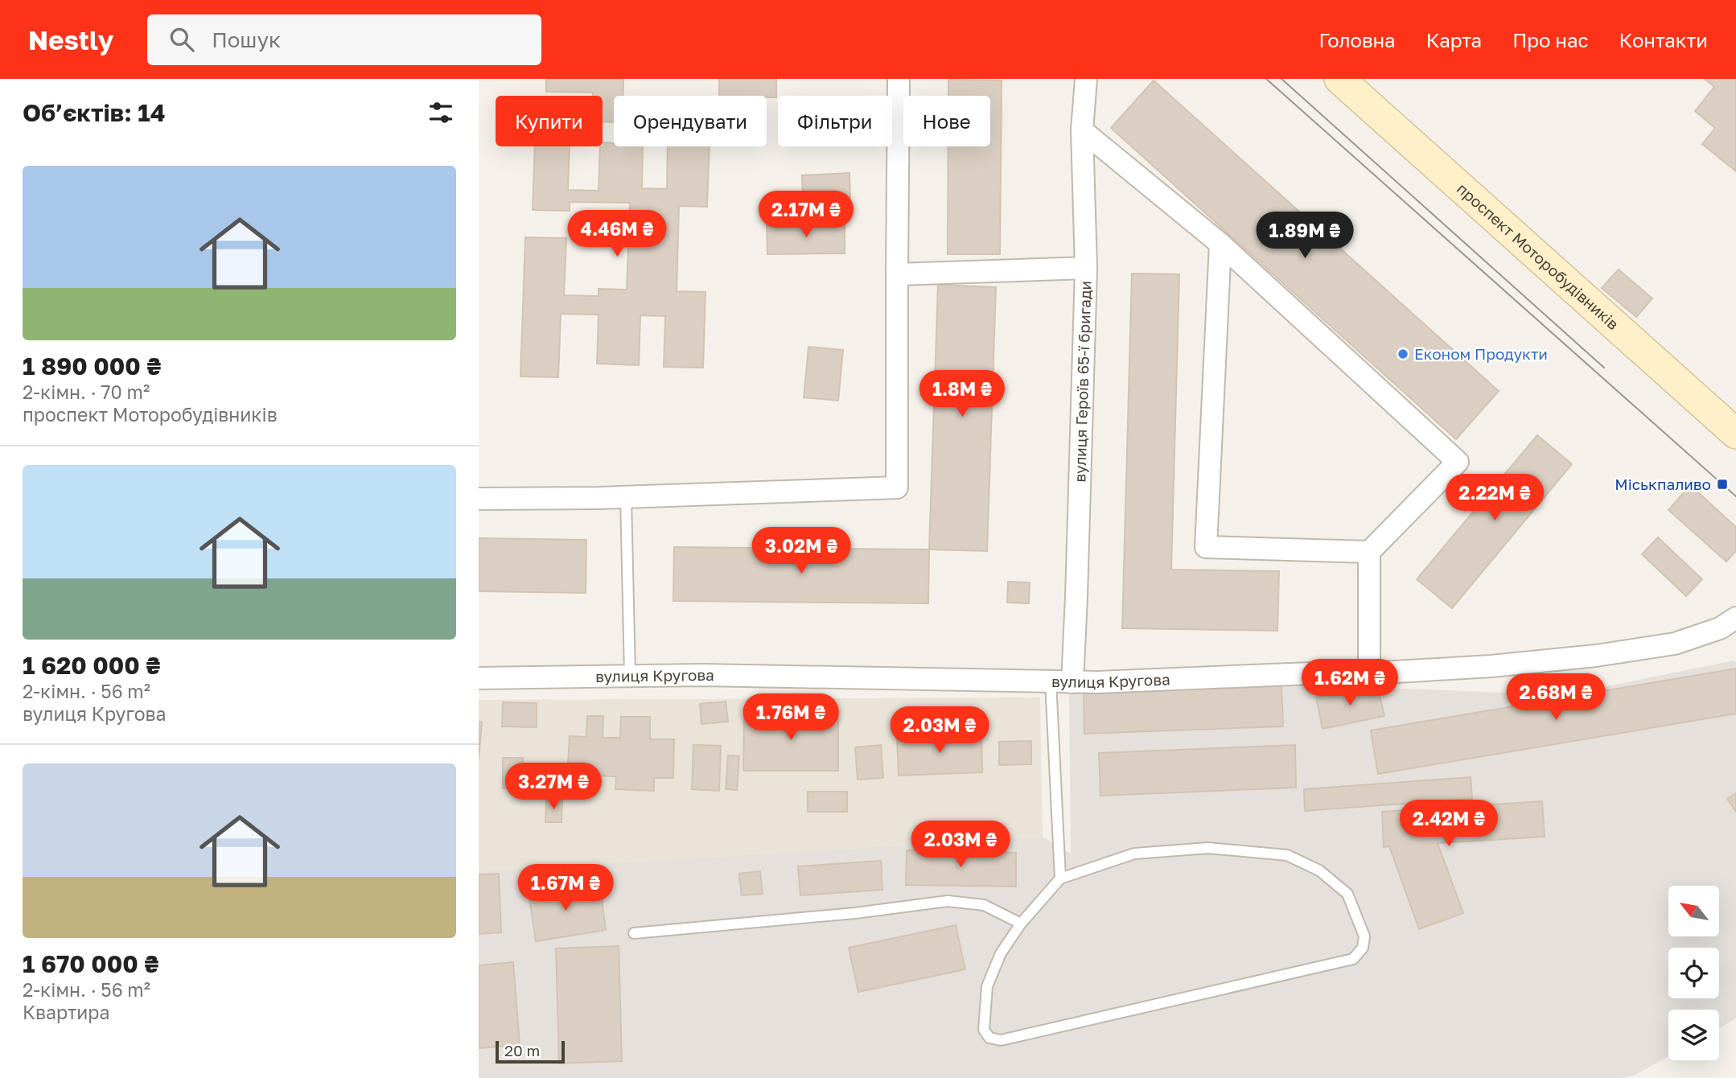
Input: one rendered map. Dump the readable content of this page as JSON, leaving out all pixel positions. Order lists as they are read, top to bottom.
{
  "streets": {
    "street": ["проспект Моторобудівників", "вулиця Героїв 65-ї бригади", "вулиця Кругова"]
  },
  "crossings": [
    ["вулиця Героїв 65-ї бригади", "вулиця Кругова"]
  ],
  "places": {
    "other": ["Економ Продукти"],
    "transit": ["Міськпаливо"]
  },
  "scale_bar": "20 m",
  "north": "top left",
  "page": {
    "header": "Nestly",
    "search": "Пошук",
    "nav": [
      "Головна",
      "Карта",
      "Про нас",
      "Контакти"
    ],
    "heading": "Об’єктів: 14",
    "chip": [
      "Купити",
      "Орендувати",
      "Фільтри",
      "Нове"
    ],
    "list": [
      {
        "name": "1 890 000 ₴",
        "note": "2-кімн. · 70 m² · проспект Моторобудівників"
      },
      {
        "name": "1 620 000 ₴",
        "note": "2-кімн. · 56 m² · вулиця Кругова"
      },
      {
        "name": "1 670 000 ₴",
        "note": "2-кімн. · 56 m² · Квартира"
      }
    ],
    "price": [
      "2.17M ₴",
      "4.46M ₴",
      "1.89M ₴",
      "1.8M ₴",
      "2.22M ₴",
      "3.02M ₴",
      "1.62M ₴",
      "2.68M ₴",
      "1.76M ₴",
      "2.03M ₴",
      "3.27M ₴",
      "2.42M ₴",
      "2.03M ₴",
      "1.67M ₴"
    ],
    "scale": "20 m"
  }
}
